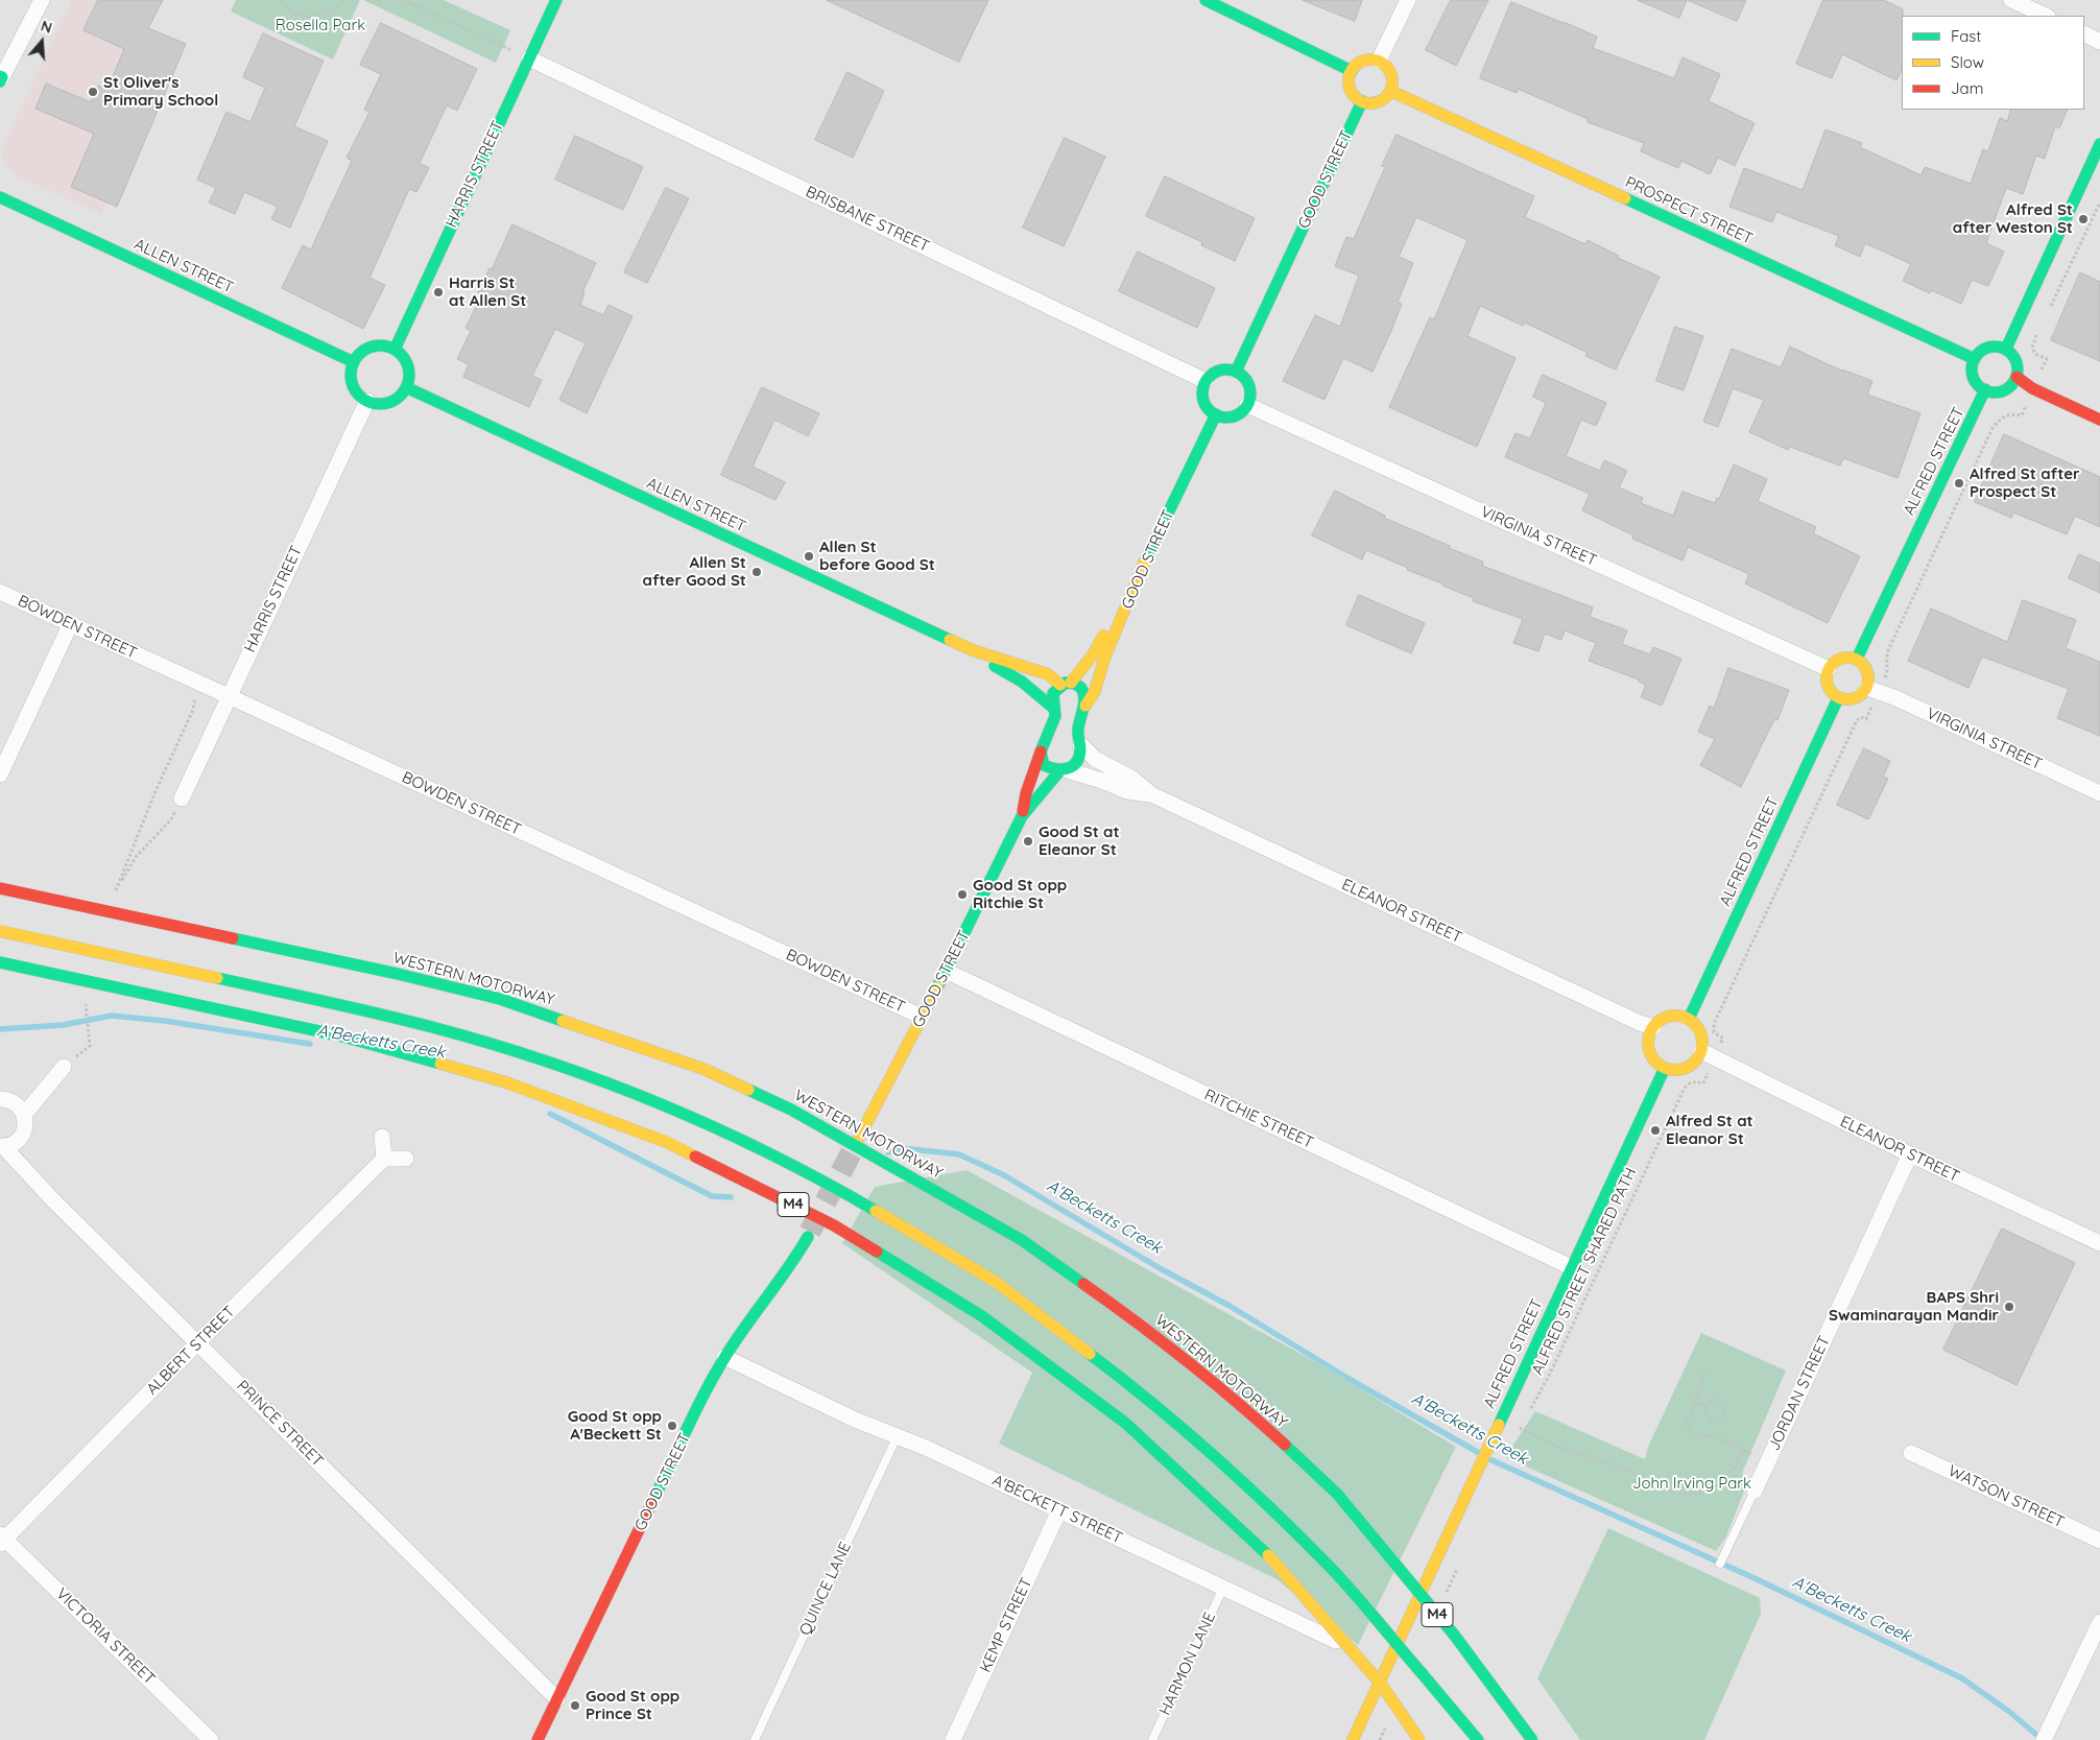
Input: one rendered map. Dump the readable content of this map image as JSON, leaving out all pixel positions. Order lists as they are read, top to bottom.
{
  "streets": {
    "main road": [
      "HARRIS STREET",
      "GOOD STREET",
      "PROSPECT STREET",
      "ALLEN STREET",
      "ALFRED STREET",
      "WESTERN MOTORWAY",
      "M4"
    ],
    "street": [
      "BRISBANE STREET",
      "VIRGINIA STREET",
      "BOWDEN STREET",
      "ELEANOR STREET",
      "RITCHIE STREET",
      "ALBERT STREET",
      "JORDAN STREET",
      "PRINCE STREET",
      "WATSON STREET",
      "A'BECKETT STREET",
      "KEMP STREET",
      "VICTORIA STREET"
    ],
    "lane": ["QUINCE LANE", "HARMON LANE"],
    "path": ["ALFRED STREET SHARED PATH"]
  },
  "crossings": [
    ["HARRIS STREET", "BRISBANE STREET"],
    ["HARRIS STREET", "ALLEN STREET"],
    ["HARRIS STREET", "BOWDEN STREET"],
    ["GOOD STREET", "PROSPECT STREET"],
    ["GOOD STREET", "BRISBANE STREET"],
    ["GOOD STREET", "ALLEN STREET"],
    ["GOOD STREET", "VIRGINIA STREET"],
    ["GOOD STREET", "BOWDEN STREET"],
    ["GOOD STREET", "ELEANOR STREET"],
    ["GOOD STREET", "RITCHIE STREET"],
    ["GOOD STREET", "PRINCE STREET"],
    ["GOOD STREET", "A'BECKETT STREET"],
    ["PROSPECT STREET", "ALFRED STREET"],
    ["BRISBANE STREET", "VIRGINIA STREET"],
    ["ALFRED STREET", "VIRGINIA STREET"],
    ["ALFRED STREET", "ELEANOR STREET"],
    ["ALFRED STREET", "RITCHIE STREET"],
    ["ALFRED STREET", "A'BECKETT STREET"],
    ["ELEANOR STREET", "JORDAN STREET"],
    ["ALBERT STREET", "PRINCE STREET"],
    ["ALBERT STREET", "VICTORIA STREET"],
    ["A'BECKETT STREET", "QUINCE LANE"],
    ["A'BECKETT STREET", "KEMP STREET"],
    ["A'BECKETT STREET", "HARMON LANE"]
  ],
  "water": ["A'Becketts Creek"],
  "parks": ["Rosella Park", "John Irving Park"],
  "places": [
    "St Oliver's Primary School",
    "Alfred St after Weston St",
    "Harris St at Allen St",
    "Alfred St after Prospect St",
    "Allen St before Good St",
    "Allen St after Good St",
    "Good St at Eleanor St",
    "Good St opp Ritchie St",
    "Alfred St at Eleanor St",
    "BAPS Shri Swaminarayan Mandir",
    "Good St opp A'Beckett St",
    "Good St opp Prince St"
  ],
  "legend": ["Fast", "Slow", "Jam"],
  "north": "top"
}
